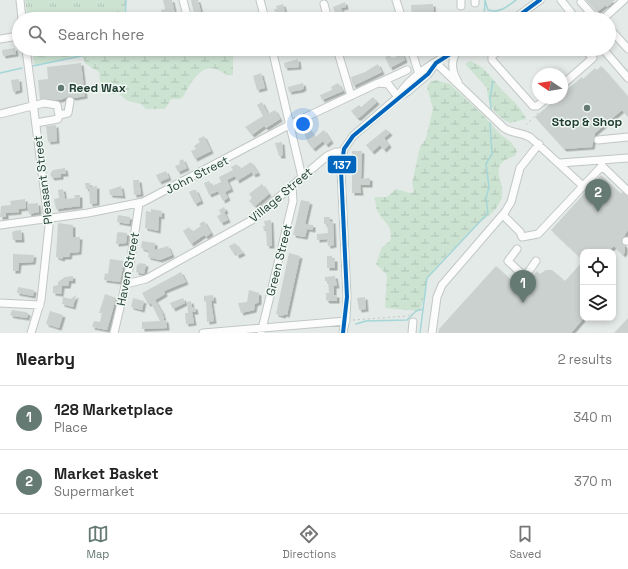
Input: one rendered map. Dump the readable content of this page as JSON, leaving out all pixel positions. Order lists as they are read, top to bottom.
{
  "streets": {
    "street": [
      "John Street",
      "Pleasant Street",
      "Village Street",
      "Green Street",
      "Haven Street"
    ]
  },
  "crossings": [
    ["John Street", "Pleasant Street"],
    ["John Street", "Haven Street"],
    ["Village Street", "Green Street"],
    ["Village Street", "Haven Street"]
  ],
  "places": ["Reed Wax", "Stop & Shop"],
  "lines": ["transit line 137"],
  "north": "left",
  "page": {
    "search": "Search here",
    "pins": ["2", "1"],
    "heading": ["Nearby", "2 results"],
    "list": [
      {
        "mark": "1",
        "name": "128 Marketplace",
        "note": "Place",
        "value": "340 m"
      },
      {
        "mark": "2",
        "name": "Market Basket",
        "note": "Supermarket",
        "value": "370 m"
      }
    ],
    "nav": ["Map", "Directions", "Saved"]
  }
}
